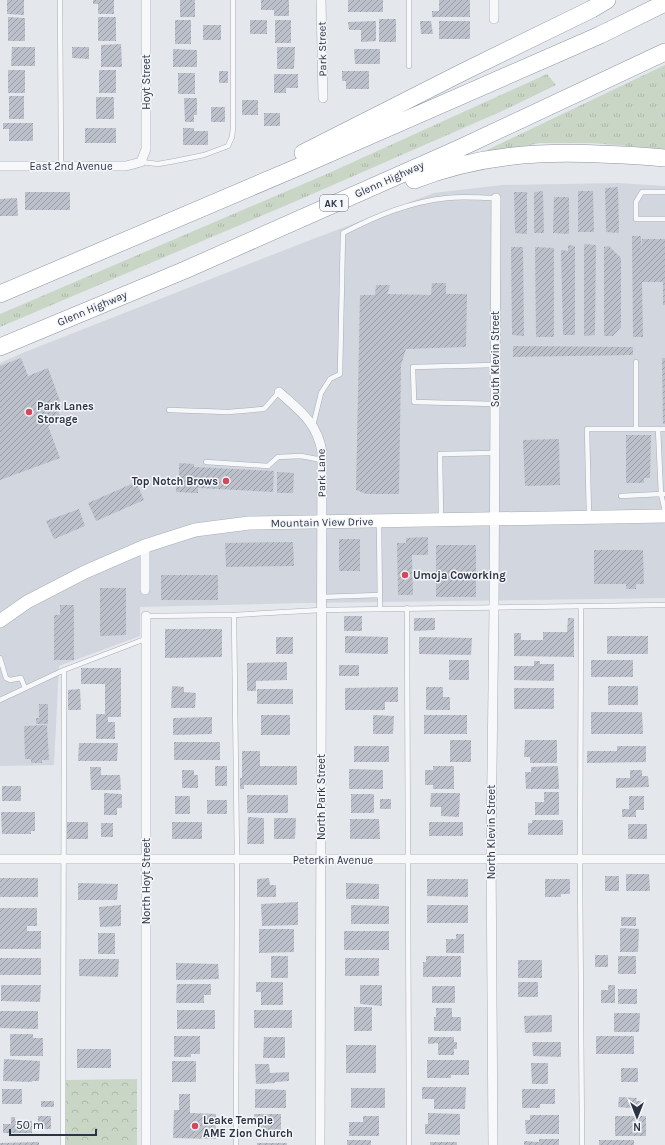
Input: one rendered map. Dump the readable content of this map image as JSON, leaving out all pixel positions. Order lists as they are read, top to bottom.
{
  "streets": {
    "highway": ["Glenn Highway", "AK 1"],
    "street": [
      "Park Street",
      "Hoyt Street",
      "East 2nd Avenue",
      "South Klevin Street",
      "Park Lane",
      "Mountain View Drive",
      "North Park Street",
      "North Klevin Street",
      "Peterkin Avenue",
      "North Hoyt Street"
    ]
  },
  "crossings": [
    ["Hoyt Street", "East 2nd Avenue"],
    ["South Klevin Street", "Mountain View Drive"],
    ["South Klevin Street", "North Klevin Street"],
    ["Park Lane", "Mountain View Drive"],
    ["Park Lane", "North Park Street"],
    ["Mountain View Drive", "North Park Street"],
    ["Mountain View Drive", "North Klevin Street"],
    ["North Park Street", "Peterkin Avenue"],
    ["North Klevin Street", "Peterkin Avenue"],
    ["Peterkin Avenue", "North Hoyt Street"]
  ],
  "places": [
    "Park Lanes Storage",
    "Top Notch Brows",
    "Umoja Coworking",
    "Leake Temple AME Zion Church"
  ],
  "scale_bar": "50 m",
  "north": "bottom"
}
